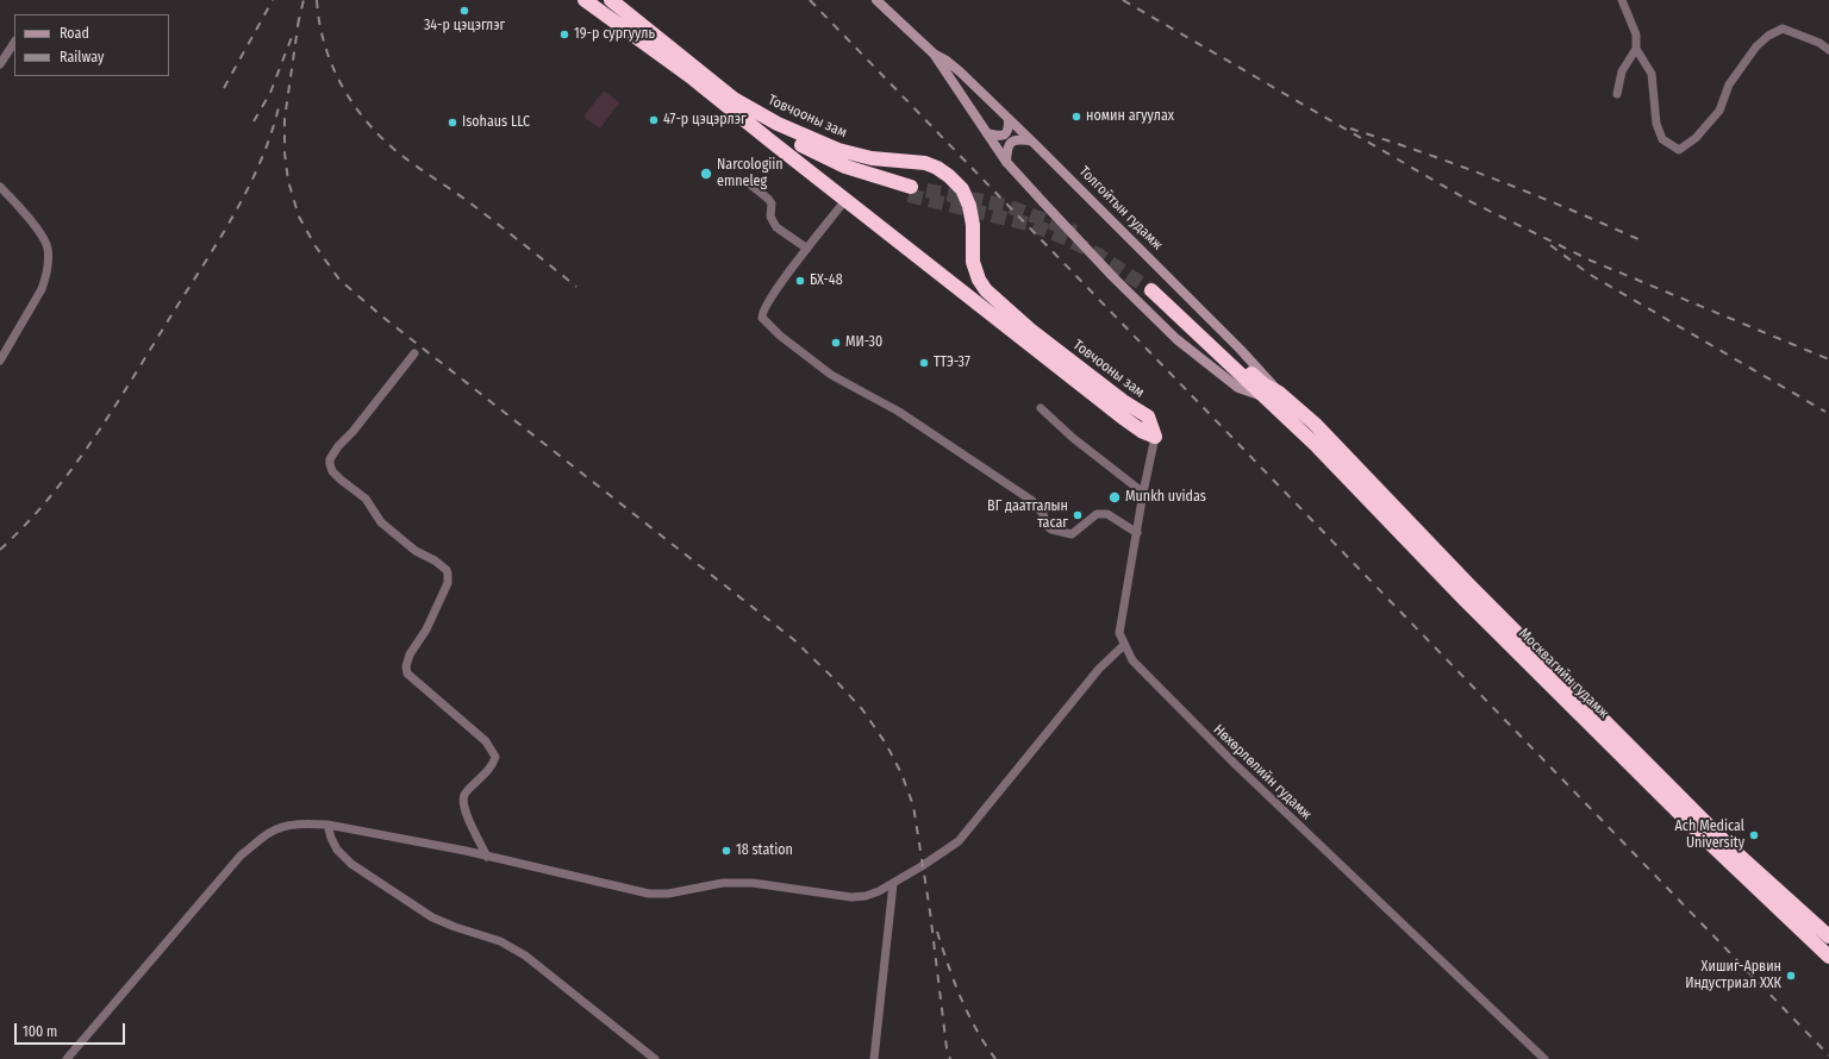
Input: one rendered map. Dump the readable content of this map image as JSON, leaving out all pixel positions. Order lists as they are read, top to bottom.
{
  "streets": {
    "highway": ["Товчооны зам", "Москвагийн гудамж"],
    "main road": ["Толгойтын гудамж"],
    "street": ["Нөхөрлөлийн гудамж"]
  },
  "crossings": [
    ["Товчооны зам", "Нөхөрлөлийн гудамж"],
    ["Толгойтын гудамж", "Москвагийн гудамж"]
  ],
  "places": [
    "34-р цэцэглэг",
    "19-р сургууль",
    "номин агуулах",
    "47-р цэцэрлэг",
    "Isohaus LLC",
    "Narcologiin emneleg",
    "БХ-48",
    "МИ-30",
    "ТТЭ-37",
    "Munkh uvidas",
    "ВГ даатгалын тасаг",
    "Ach Medical University",
    "18 station",
    "Хишиг-Арвин Индустриал ХХК"
  ],
  "legend": ["Road", "Railway"],
  "scale_bar": "100 m"
}
